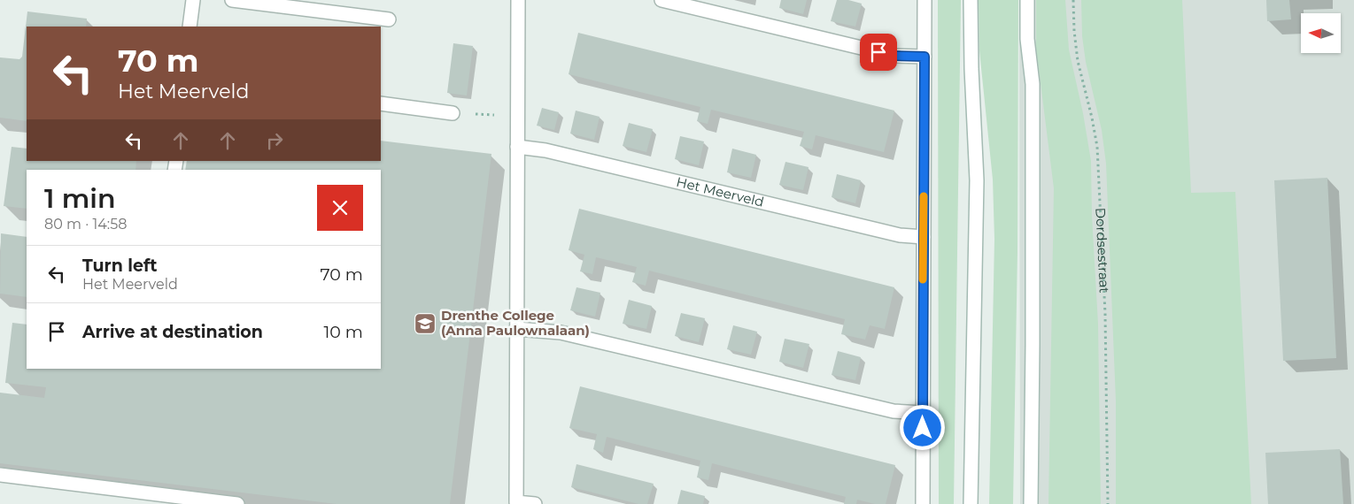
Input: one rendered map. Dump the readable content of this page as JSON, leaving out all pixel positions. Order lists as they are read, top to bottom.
{
  "streets": {
    "street": ["Het Meerveld"],
    "path": ["Dordsestraat"]
  },
  "places": {
    "school or university": ["Drenthe College (Anna Paulownalaan)"]
  },
  "north": "left",
  "page": {
    "turn": ["70 m", "Het Meerveld"],
    "heading": ["1 min", "80 m · 14:58"],
    "list": [
      {
        "name": "Turn left",
        "note": "Het Meerveld",
        "value": "70 m"
      },
      {
        "name": "Arrive at destination",
        "value": "10 m"
      }
    ]
  }
}
